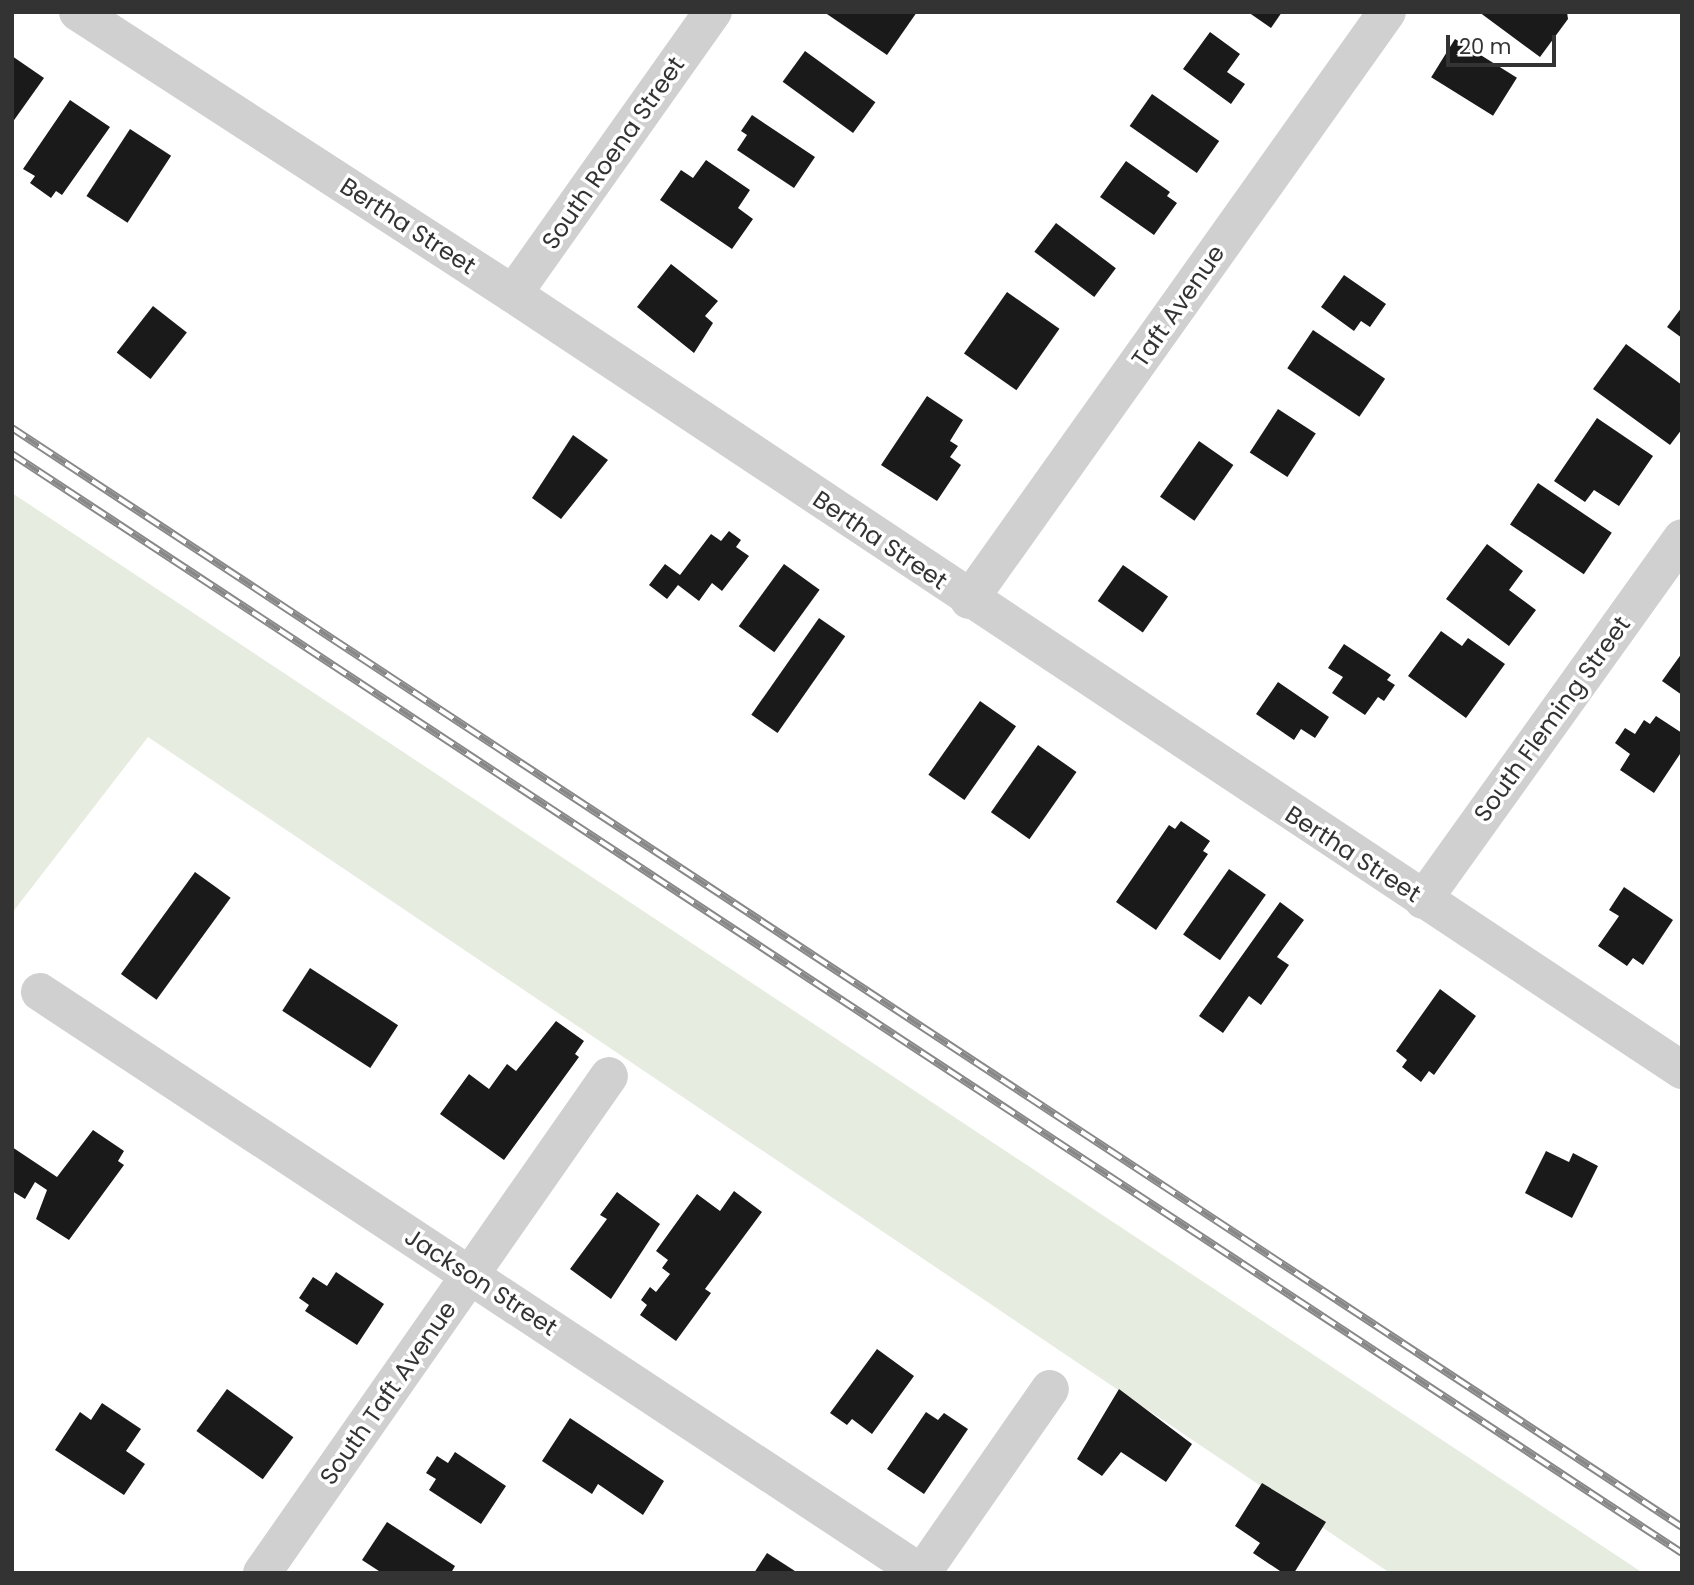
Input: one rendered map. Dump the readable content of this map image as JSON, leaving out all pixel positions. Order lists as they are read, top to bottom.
{
  "streets": {
    "street": [
      "South Roena Street",
      "Bertha Street",
      "Taft Avenue",
      "South Fleming Street",
      "Jackson Street",
      "South Taft Avenue"
    ]
  },
  "crossings": [
    ["South Roena Street", "Bertha Street"],
    ["Bertha Street", "Taft Avenue"],
    ["Bertha Street", "South Fleming Street"],
    ["Jackson Street", "South Taft Avenue"]
  ],
  "scale_bar": "20 m"
}
